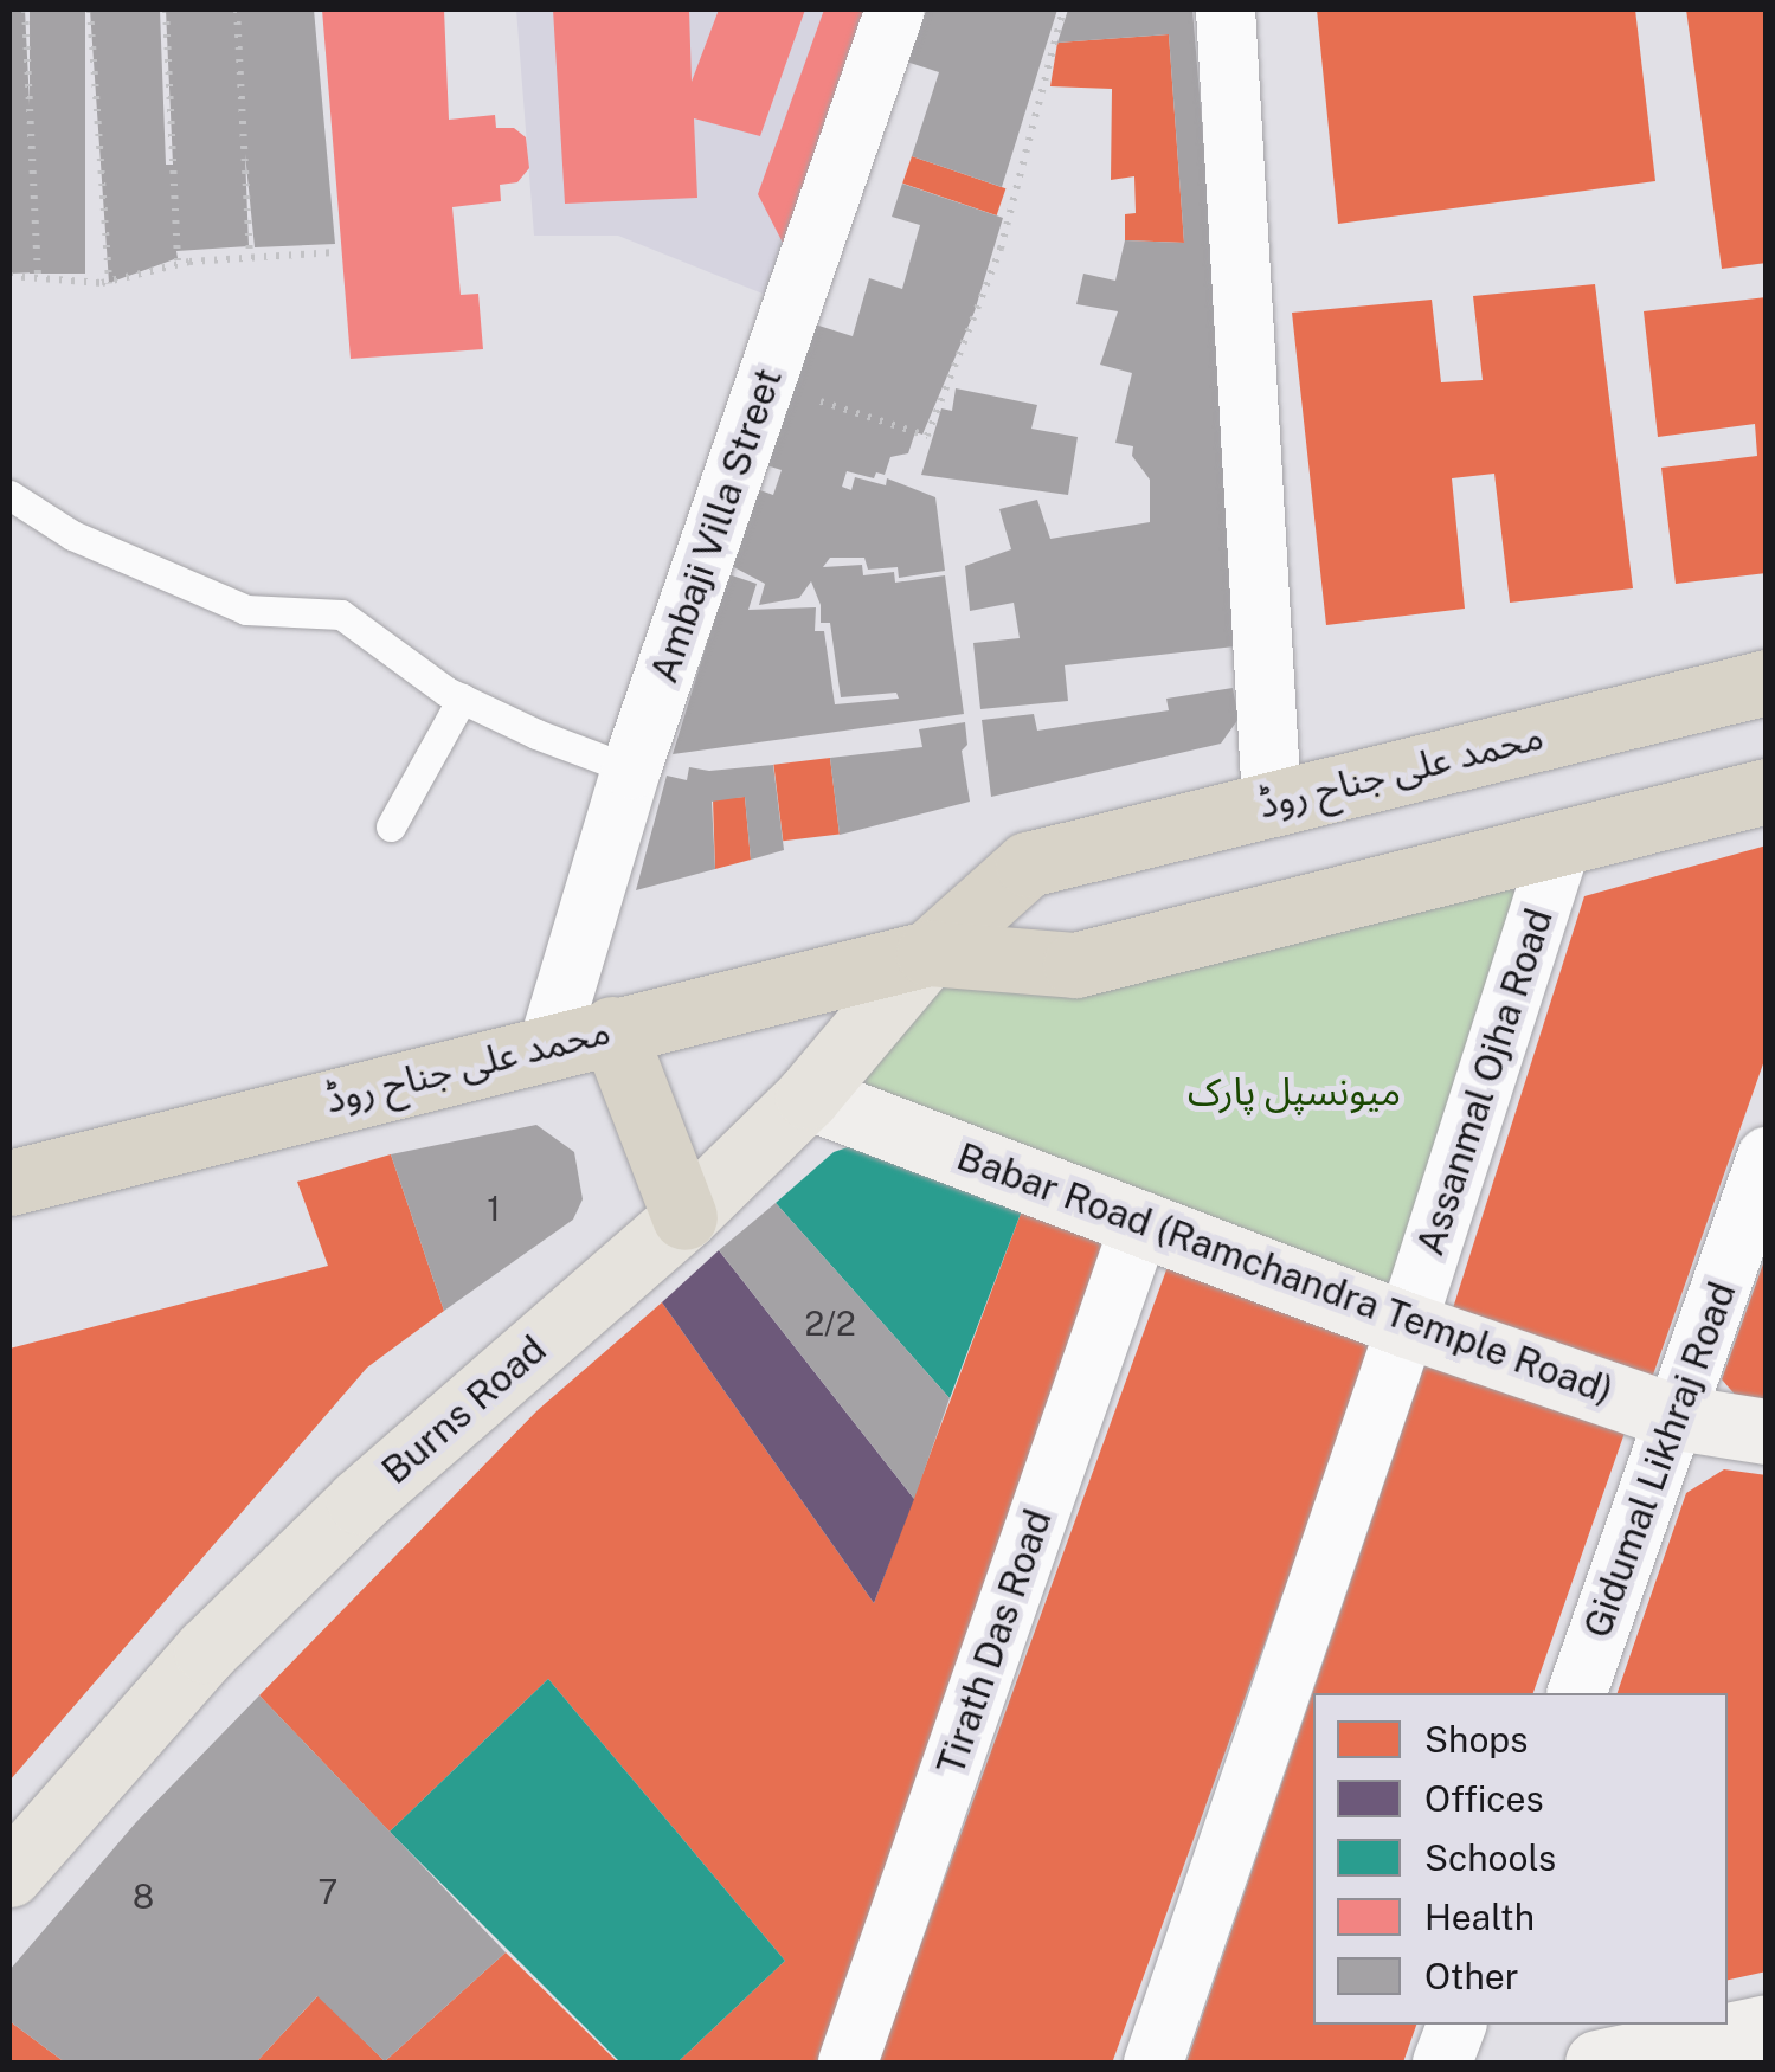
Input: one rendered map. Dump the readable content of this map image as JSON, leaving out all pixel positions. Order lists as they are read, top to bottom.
{
  "streets": {
    "highway": ["محمد علی جناح روڈ"],
    "main road": ["Burns Road"],
    "street": [
      "Ambaji Villa Street",
      "Assanmal Ojha Road",
      "Babar Road (Ramchandra Temple Road)",
      "Gidumal Likhraj Road",
      "Tirath Das Road"
    ]
  },
  "crossings": [
    ["Ambaji Villa Street", "محمد علی جناح روڈ"],
    ["محمد علی جناح روڈ", "Assanmal Ojha Road"],
    ["محمد علی جناح روڈ", "Burns Road"],
    ["Assanmal Ojha Road", "Babar Road (Ramchandra Temple Road)"],
    ["Babar Road (Ramchandra Temple Road)", "Burns Road"],
    ["Babar Road (Ramchandra Temple Road)", "Gidumal Likhraj Road"],
    ["Babar Road (Ramchandra Temple Road)", "Tirath Das Road"]
  ],
  "parks": ["میونسپل پارک"],
  "house_numbers": [
    "1",
    "2/2",
    "7",
    "8"
  ],
  "legend": [
    "Shops",
    "Offices",
    "Schools",
    "Health",
    "Other"
  ]
}
